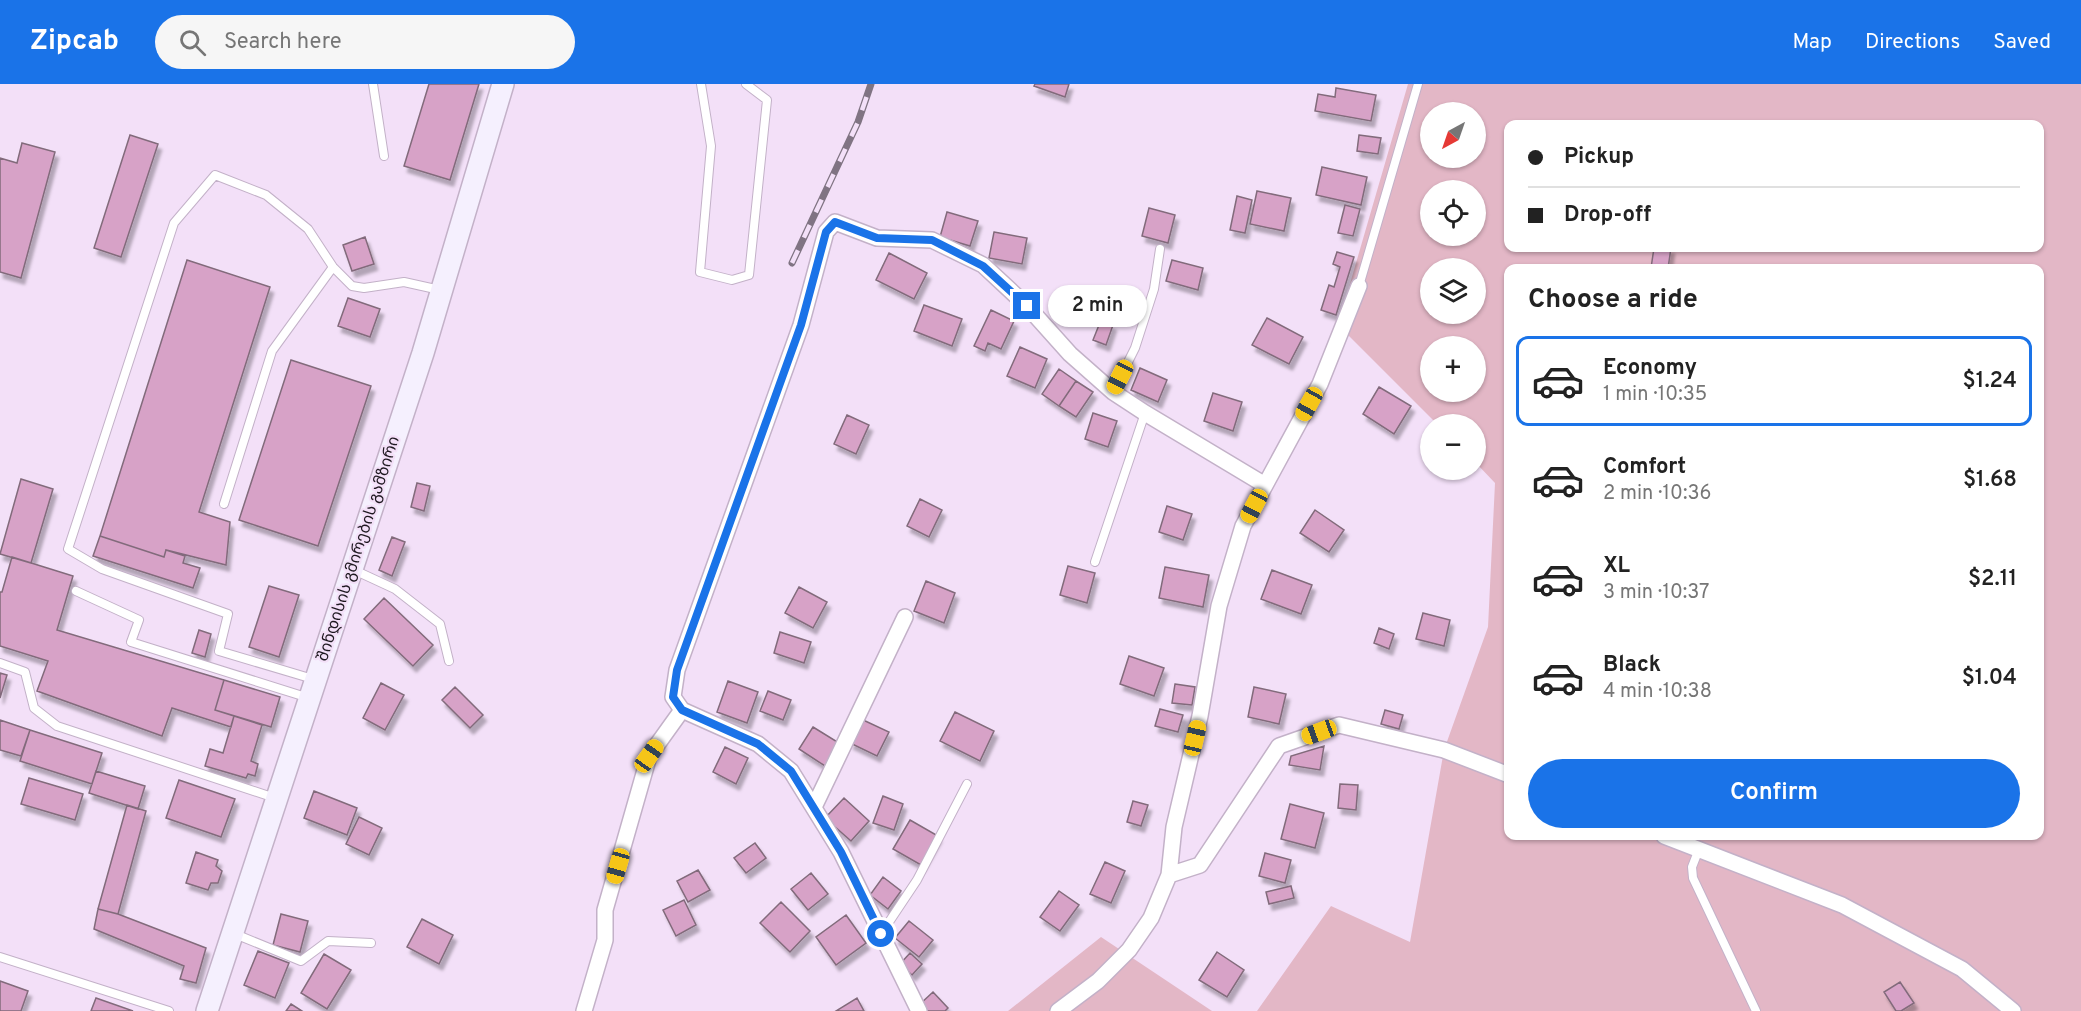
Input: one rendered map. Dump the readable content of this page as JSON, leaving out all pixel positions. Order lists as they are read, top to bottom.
{
  "streets": {
    "main road": ["შინდისის გმირების გამზირი"]
  },
  "north": "bottom left",
  "page": {
    "header": "Zipcab",
    "search": "Search here",
    "nav": ["Map", "Directions", "Saved"],
    "map_buttons": ["+", "−"],
    "banner": ["Pickup", "Drop-off"],
    "heading": "Choose a ride",
    "bubble": "2 min",
    "list": [
      {
        "name": "Economy",
        "note": "1 min · 10:35",
        "value": "$1.24"
      },
      {
        "name": "Comfort",
        "note": "2 min · 10:36",
        "value": "$1.68"
      },
      {
        "name": "XL",
        "note": "3 min · 10:37",
        "value": "$2.11"
      },
      {
        "name": "Black",
        "note": "4 min · 10:38",
        "value": "$1.04"
      }
    ],
    "buttons": "Confirm"
  }
}
